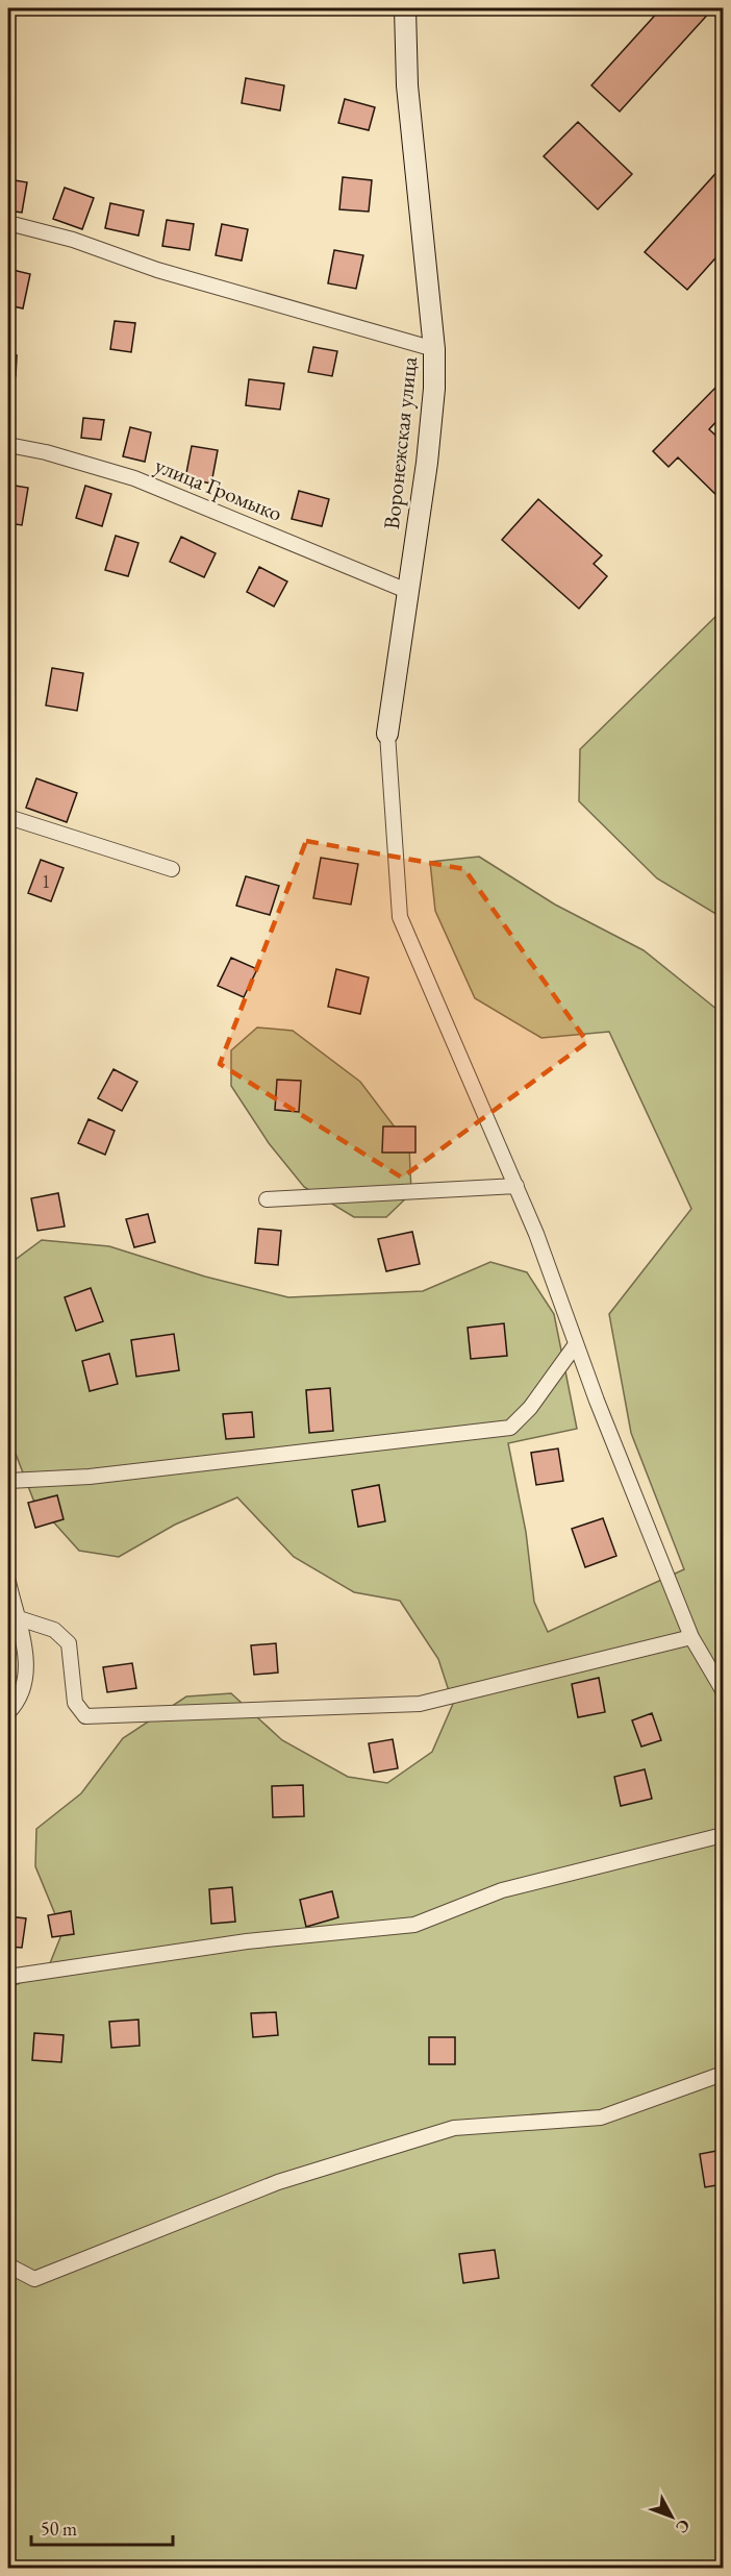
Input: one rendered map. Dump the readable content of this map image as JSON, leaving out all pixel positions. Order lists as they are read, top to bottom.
{
  "streets": {
    "street": ["Воронежская улица", "улица Громыко"]
  },
  "crossings": [
    ["Воронежская улица", "улица Громыко"]
  ],
  "house_numbers": ["1"],
  "scale_bar": "50 m",
  "north": "bottom right"
}
